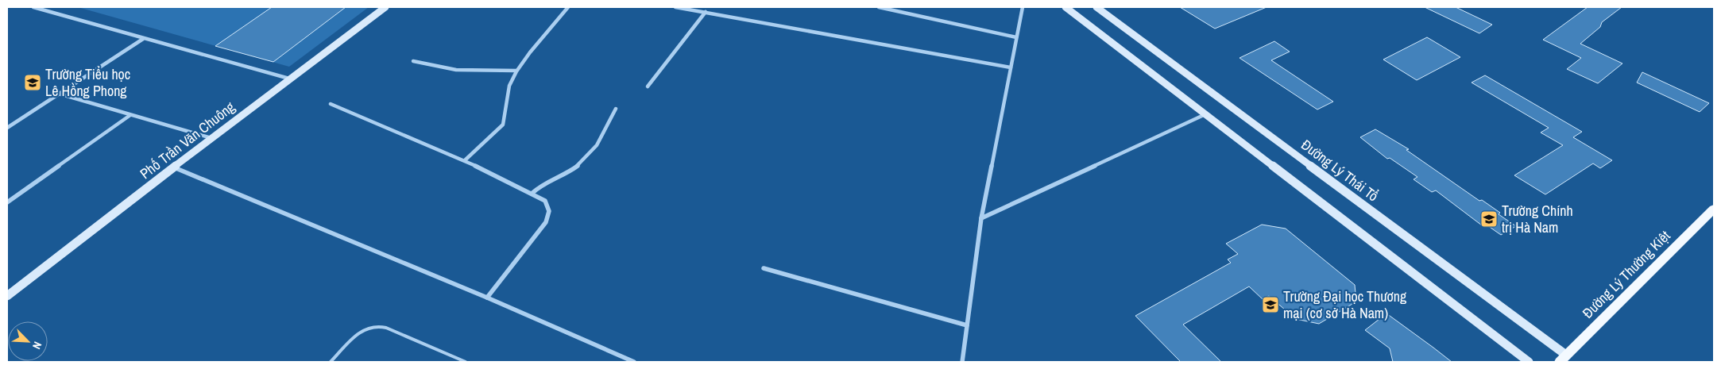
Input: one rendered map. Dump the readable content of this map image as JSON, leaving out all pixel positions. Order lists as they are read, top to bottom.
{
  "streets": {
    "main road": ["Phố Trần Văn Chuông", "Đường Lý Thái Tổ", "Đường Lý Thường Kiệt"]
  },
  "crossings": [
    ["Đường Lý Thái Tổ", "Đường Lý Thường Kiệt"]
  ],
  "places": {
    "school or university": ["Trường Tiểu học Lê Hồng Phong", "Trường Chính trị Hà Nam", "Trường Đại học Thương mại (cơ sở Hà Nam)"]
  },
  "north": "bottom right"
}
